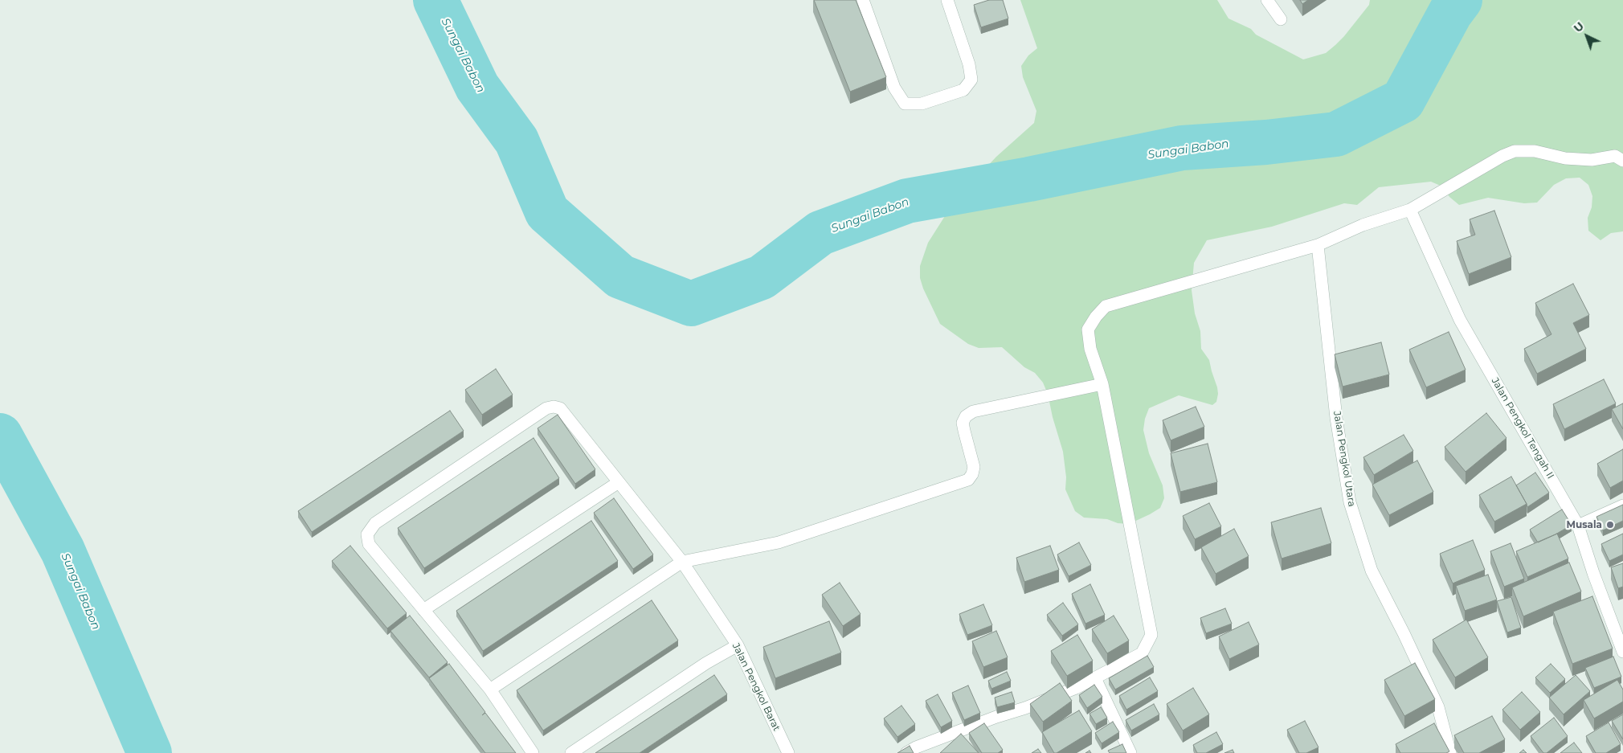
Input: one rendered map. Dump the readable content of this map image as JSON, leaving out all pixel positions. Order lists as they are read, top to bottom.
{
  "streets": {
    "street": ["Jalan Pengkol Tengah II", "Jalan Pengkol Utara", "Jalan Pengkol Barat"]
  },
  "water": ["Sungai Babon"],
  "places": ["Musala"],
  "north": "top left"
}
